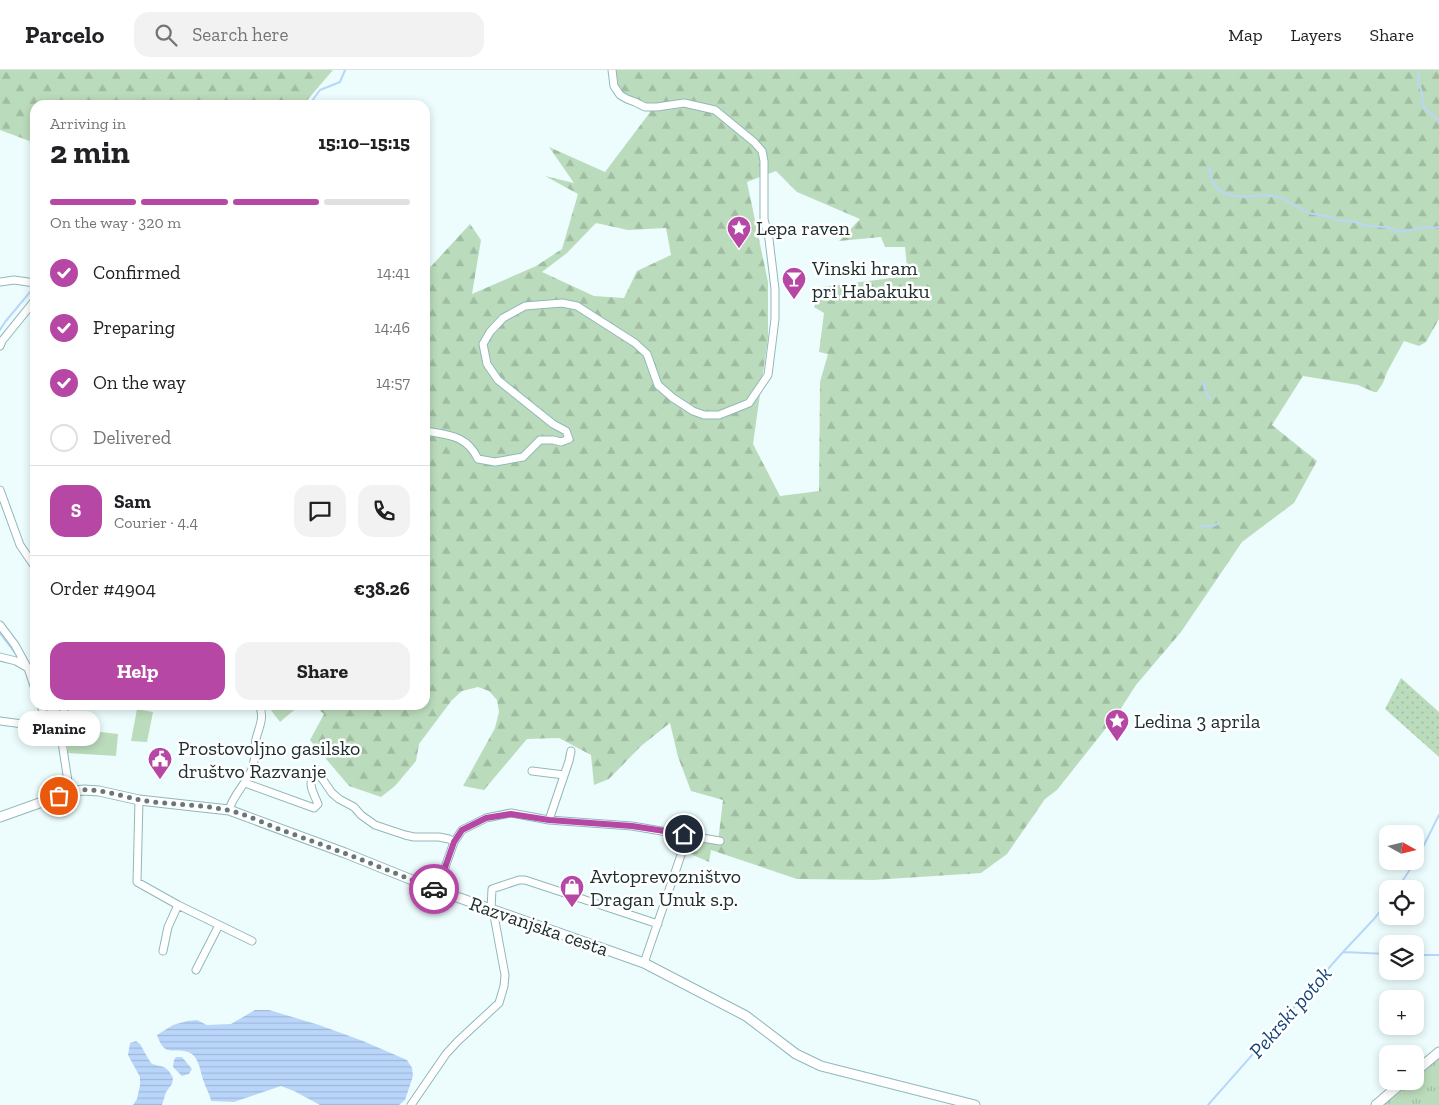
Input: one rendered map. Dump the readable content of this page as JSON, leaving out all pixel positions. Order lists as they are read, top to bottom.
{
  "streets": {
    "street": ["Razvanjska cesta"]
  },
  "water": ["Pekrski potok"],
  "places": {
    "place": ["Lepa raven", "Ledina 3 aprila"],
    "bar": ["Vinski hram pri Habakuku"],
    "public building": ["Prostovoljno gasilsko društvo Razvanje"],
    "other": ["Planinc"],
    "shop": ["Avtoprevozništvo Dragan Unuk s.p."]
  },
  "north": "right",
  "page": {
    "header": "Parcelo",
    "search": "Search here",
    "nav": ["Map", "Layers", "Share"],
    "heading": ["2 min", "Arriving in", "15:10–15:15"],
    "panel": [
      "Sam",
      "Courier · 4.4",
      "Order #4904",
      "€38.26"
    ],
    "bar": "On the way · 320 m",
    "list": [
      ["Confirmed", "14:41"],
      ["Preparing", "14:46"],
      ["On the way", "14:57"],
      "Delivered"
    ],
    "round": "S",
    "buttons": ["Help", "Share"],
    "bubble": "Planinc",
    "map_buttons": ["+", "−"]
  }
}
